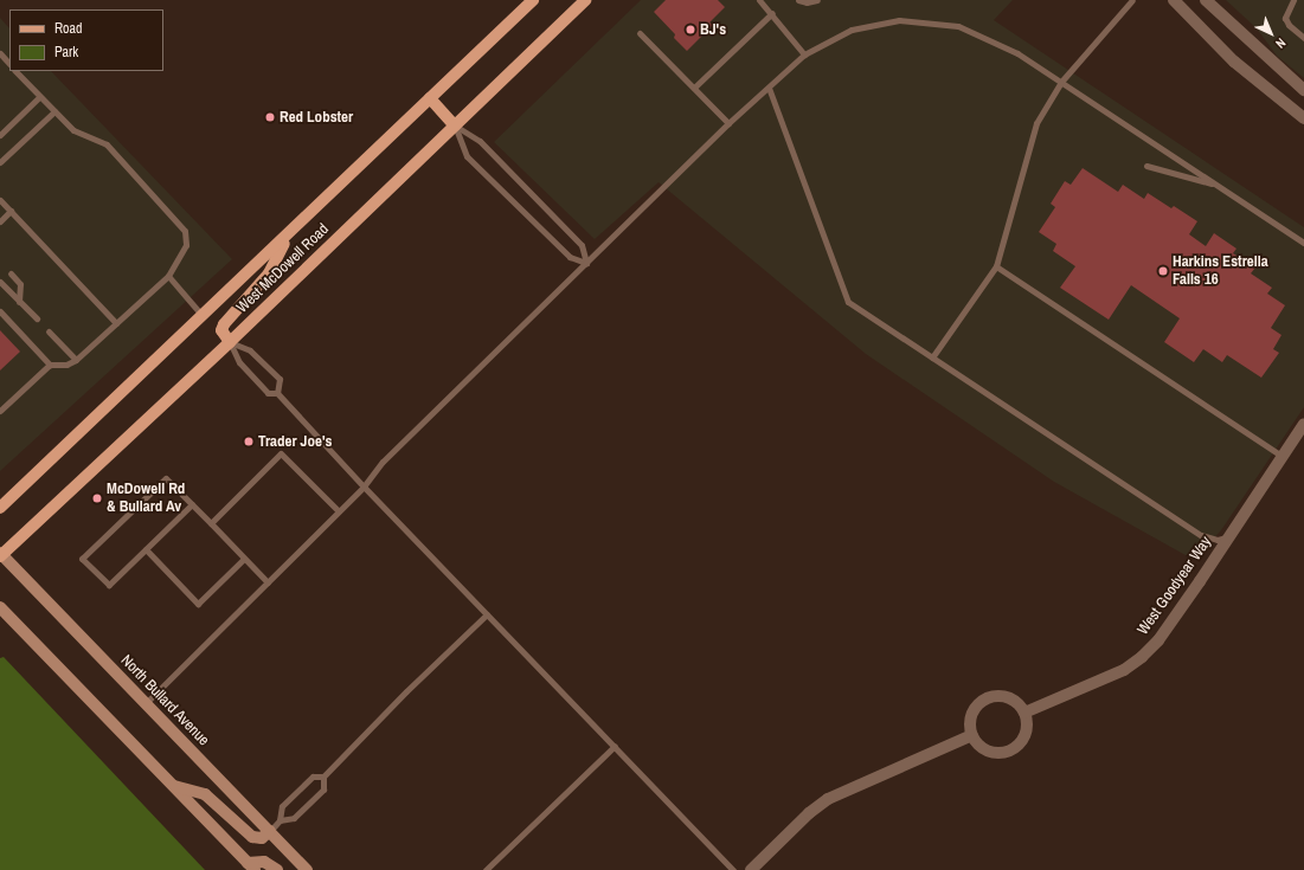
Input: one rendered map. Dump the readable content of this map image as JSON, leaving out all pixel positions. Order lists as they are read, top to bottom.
{
  "streets": {
    "main road": ["West McDowell Road", "North Bullard Avenue"],
    "street": ["West Goodyear Way"]
  },
  "crossings": [
    ["West McDowell Road", "North Bullard Avenue"]
  ],
  "places": [
    "BJ's",
    "Red Lobster",
    "Harkins Estrella Falls 16",
    "Trader Joe's",
    "McDowell Rd & Bullard Av"
  ],
  "legend": ["Road", "Park"],
  "north": "bottom right"
}
